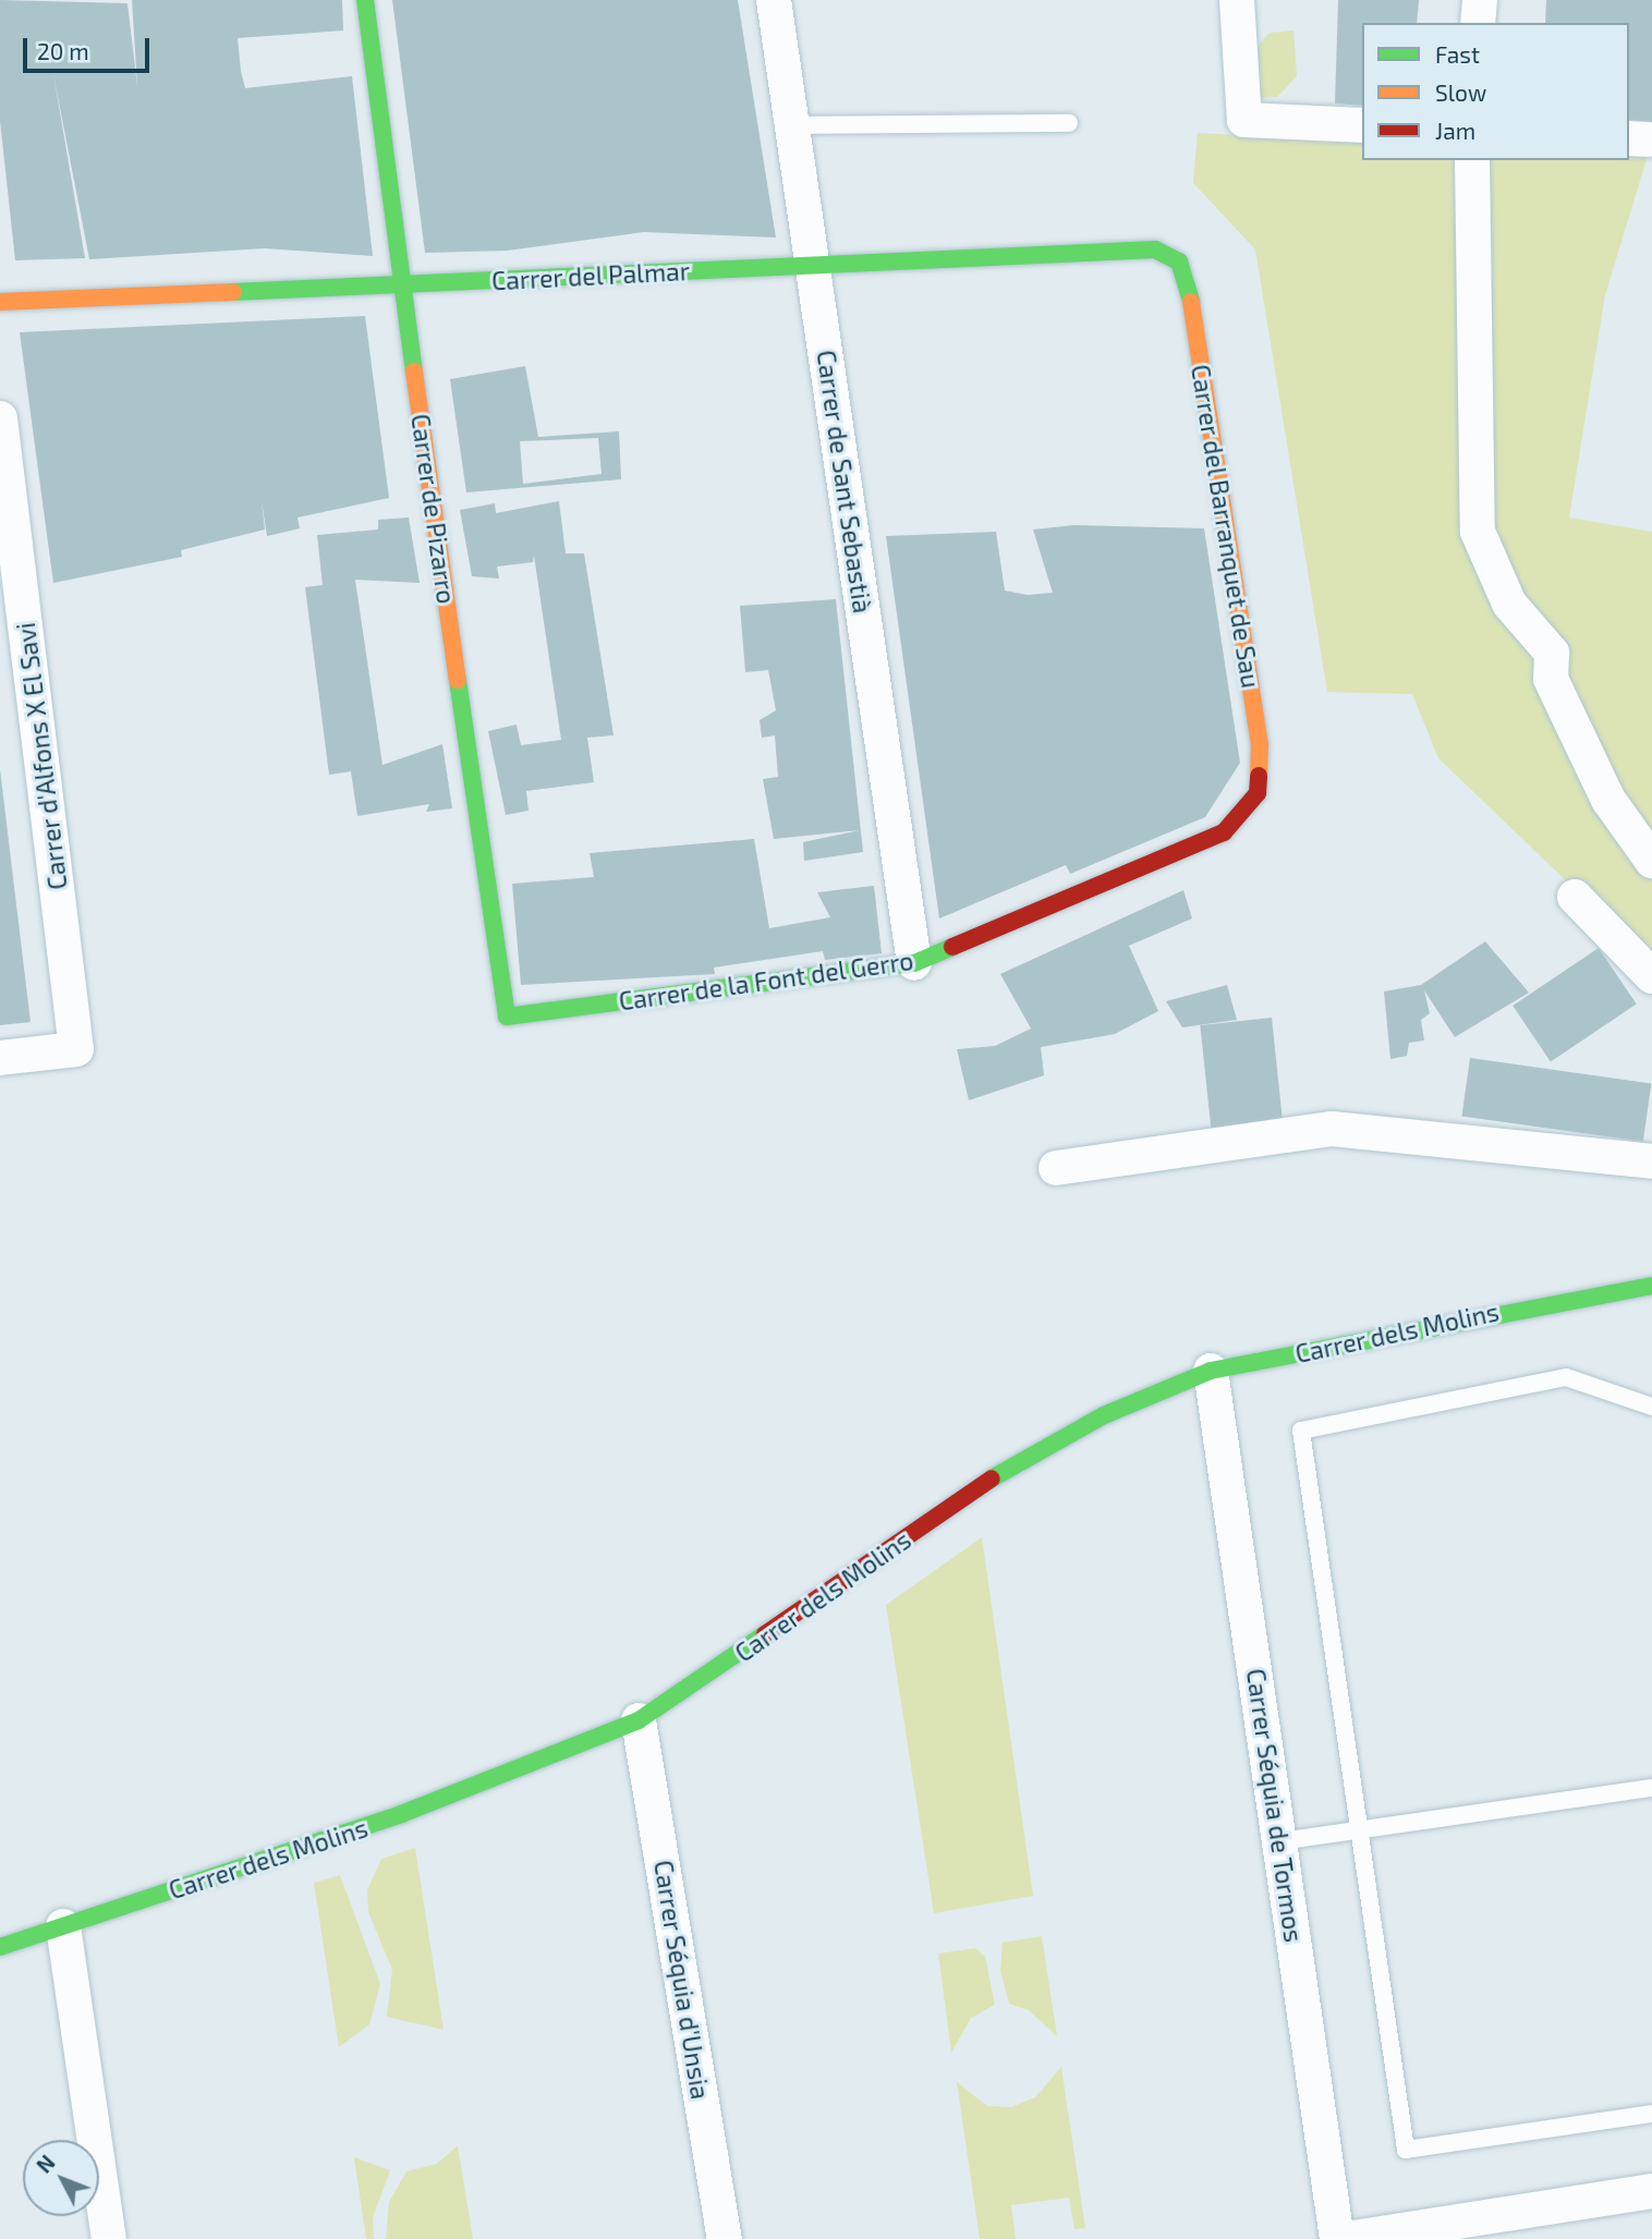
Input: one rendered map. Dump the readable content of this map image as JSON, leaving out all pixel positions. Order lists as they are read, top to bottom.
{
  "streets": {
    "street": [
      "Carrer del Palmar",
      "Carrer de Sant Sebastià",
      "Carrer de Pizarro",
      "Carrer del Barranquet de Sau",
      "Carrer d'Alfons X El Savi",
      "Carrer de la Font del Gerro",
      "Carrer dels Molins",
      "Carrer Séquia de Tormos",
      "Carrer Séquia d'Unsia"
    ]
  },
  "crossings": [
    ["Carrer del Palmar", "Carrer de Sant Sebastià"],
    ["Carrer del Palmar", "Carrer de Pizarro"],
    ["Carrer del Palmar", "Carrer del Barranquet de Sau"],
    ["Carrer de Sant Sebastià", "Carrer de la Font del Gerro"],
    ["Carrer de Pizarro", "Carrer de la Font del Gerro"],
    ["Carrer del Barranquet de Sau", "Carrer de la Font del Gerro"],
    ["Carrer dels Molins", "Carrer Séquia de Tormos"],
    ["Carrer dels Molins", "Carrer Séquia d'Unsia"]
  ],
  "legend": ["Fast", "Slow", "Jam"],
  "scale_bar": "20 m",
  "north": "top left"
}
